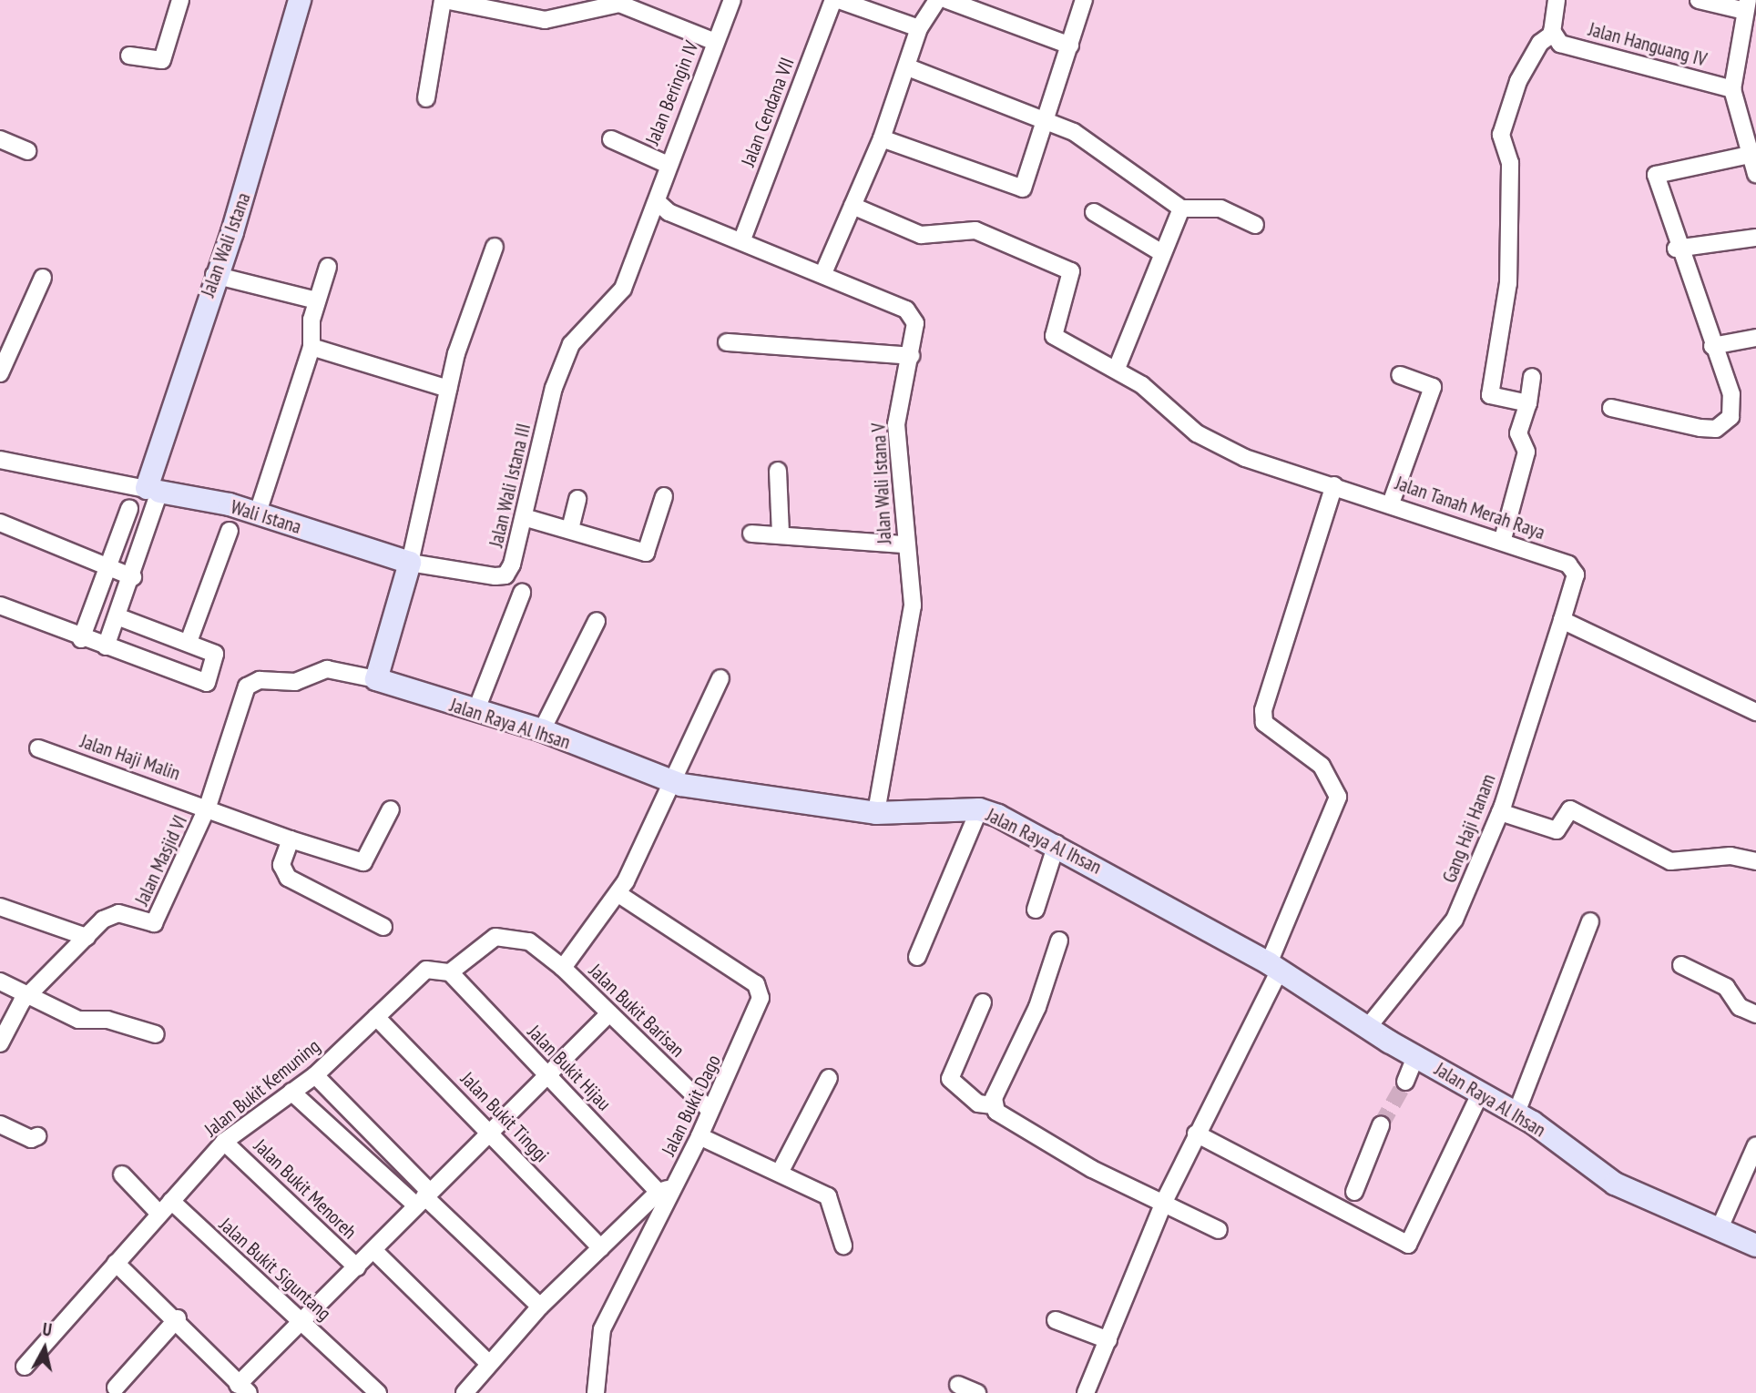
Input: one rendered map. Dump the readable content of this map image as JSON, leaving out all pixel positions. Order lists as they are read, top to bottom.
{
  "streets": {
    "street": [
      "Jalan Hanguang IV",
      "Jalan Beringin IV",
      "Jalan Cendana VII",
      "Jalan Wali Istana",
      "Jalan Wali Istana V",
      "Jalan Wali Istana III",
      "Jalan Tanah Merah Raya",
      "Wali Istana",
      "Jalan Raya Al Ihsan",
      "Jalan Haji Malin",
      "Gang Haji Hanam",
      "Jalan Masjid VI",
      "Jalan Bukit Barisan",
      "Jalan Bukit Hijau",
      "Jalan Bukit Kemuning",
      "Jalan Bukit Dago",
      "Jalan Bukit Tinggi",
      "Jalan Bukit Menoreh",
      "Jalan Bukit Siguntang"
    ]
  },
  "crossings": [
    ["Jalan Beringin IV", "Jalan Wali Istana V"],
    ["Jalan Beringin IV", "Jalan Wali Istana III"],
    ["Jalan Cendana VII", "Jalan Wali Istana V"],
    ["Jalan Wali Istana", "Wali Istana"],
    ["Jalan Wali Istana V", "Jalan Wali Istana III"],
    ["Jalan Wali Istana V", "Jalan Raya Al Ihsan"],
    ["Jalan Wali Istana III", "Wali Istana"],
    ["Jalan Tanah Merah Raya", "Gang Haji Hanam"],
    ["Jalan Raya Al Ihsan", "Gang Haji Hanam"],
    ["Jalan Raya Al Ihsan", "Jalan Masjid VI"],
    ["Jalan Haji Malin", "Jalan Masjid VI"],
    ["Jalan Bukit Barisan", "Jalan Bukit Dago"],
    ["Jalan Bukit Hijau", "Jalan Bukit Kemuning"],
    ["Jalan Bukit Hijau", "Jalan Bukit Dago"],
    ["Jalan Bukit Kemuning", "Jalan Bukit Tinggi"],
    ["Jalan Bukit Kemuning", "Jalan Bukit Menoreh"],
    ["Jalan Bukit Kemuning", "Jalan Bukit Siguntang"]
  ],
  "north": "top"
}
